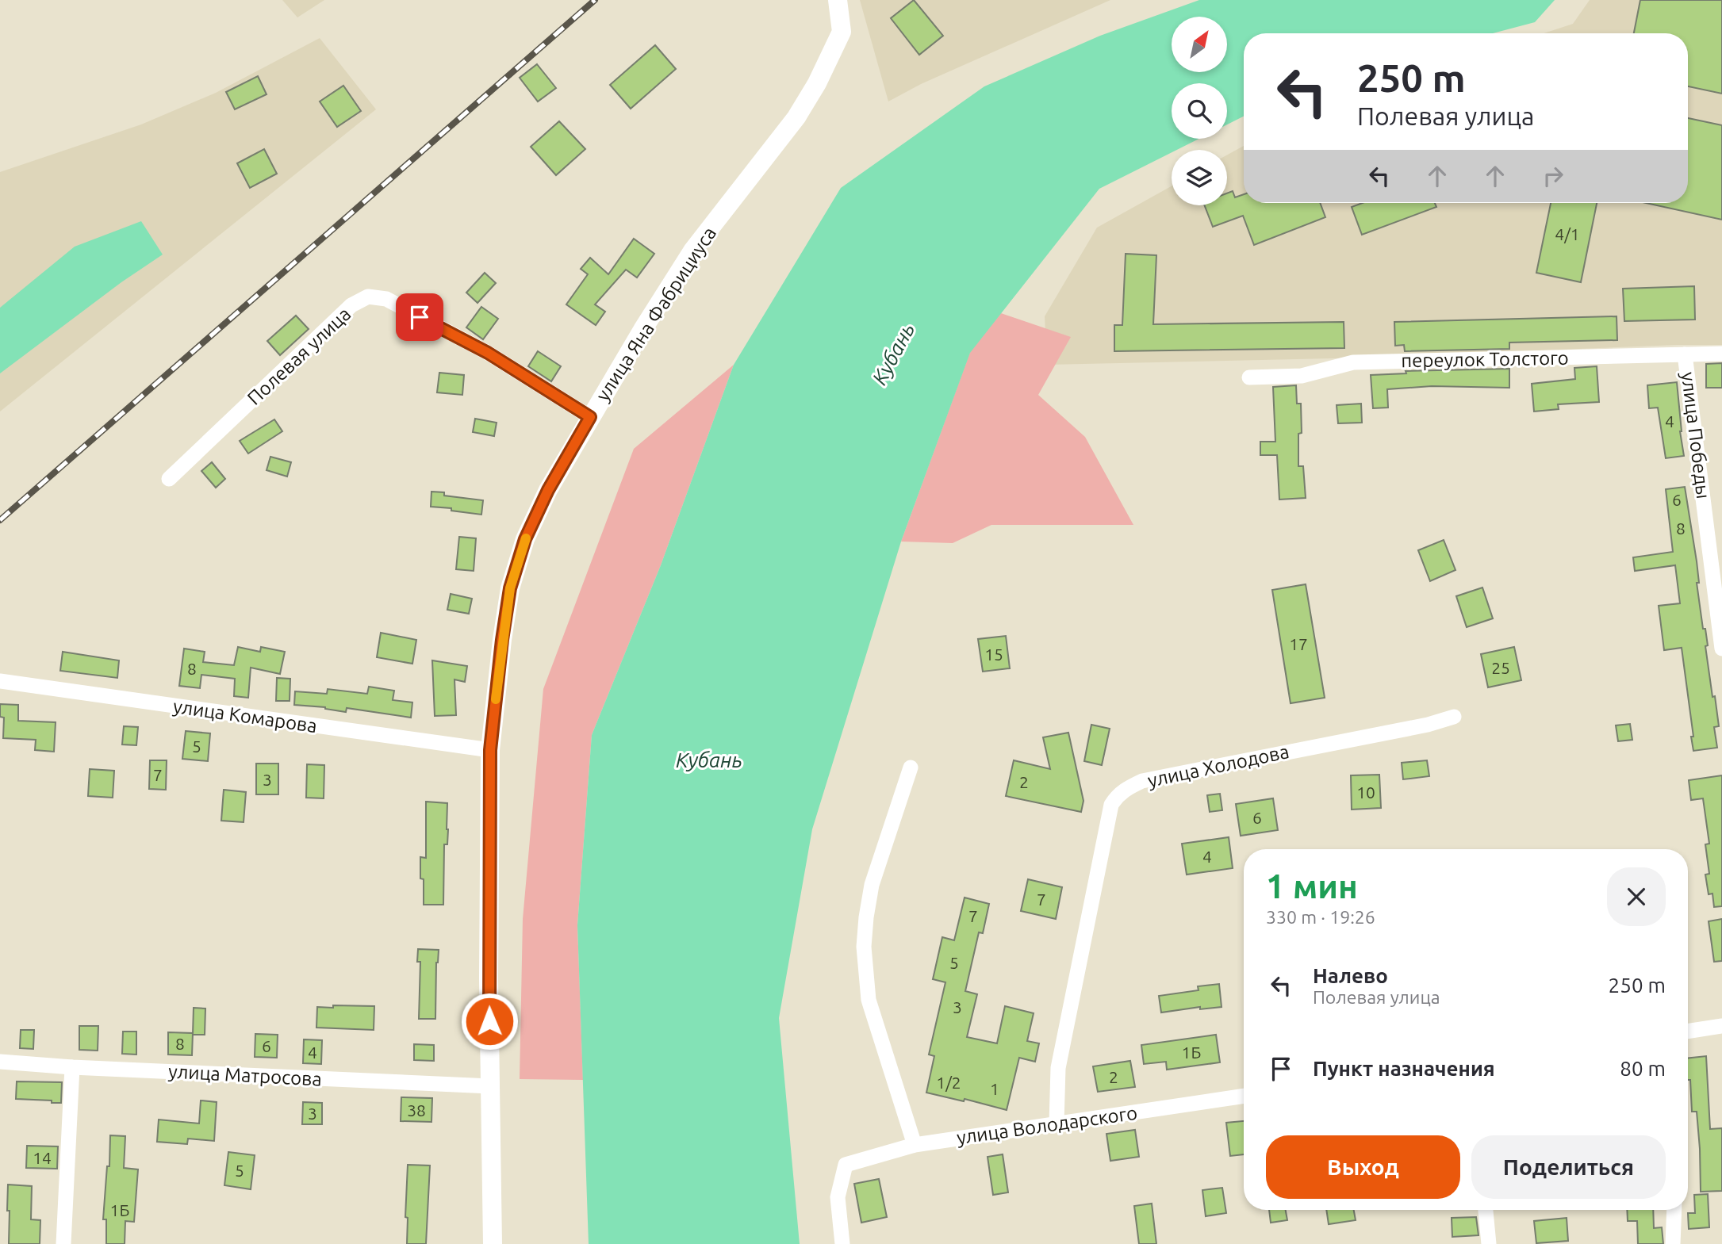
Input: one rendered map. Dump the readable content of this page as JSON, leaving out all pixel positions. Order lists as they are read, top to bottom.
{
  "streets": {
    "street": [
      "улица Яна Фабрициуса",
      "Полевая улица",
      "переулок Толстого",
      "улица Победы",
      "улица Комарова",
      "улица Холодова",
      "улица Матросова",
      "улица Володарского"
    ]
  },
  "crossings": [
    ["улица Яна Фабрициуса", "Полевая улица"],
    ["улица Яна Фабрициуса", "улица Комарова"],
    ["улица Яна Фабрициуса", "улица Матросова"],
    ["переулок Толстого", "улица Победы"],
    ["улица Холодова", "улица Володарского"]
  ],
  "water": ["Кубань"],
  "house_numbers": [
    "4/1",
    "4",
    "6",
    "8",
    "17",
    "15",
    "25",
    "8",
    "5",
    "7",
    "3",
    "2",
    "10",
    "6",
    "4",
    "7",
    "7",
    "5",
    "3",
    "8",
    "6",
    "4",
    "1Б",
    "2",
    "1/2",
    "1",
    "38",
    "3",
    "14",
    "5",
    "1Б"
  ],
  "north": "top right",
  "page": {
    "turn": ["250 m", "Полевая улица"],
    "heading": ["1 мин", "330 m · 19:26"],
    "list": [
      {
        "name": "Налево",
        "note": "Полевая улица",
        "value": "250 m"
      },
      {
        "name": "Пункт назначения",
        "value": "80 m"
      }
    ],
    "buttons": ["Выход", "Поделиться"]
  }
}
